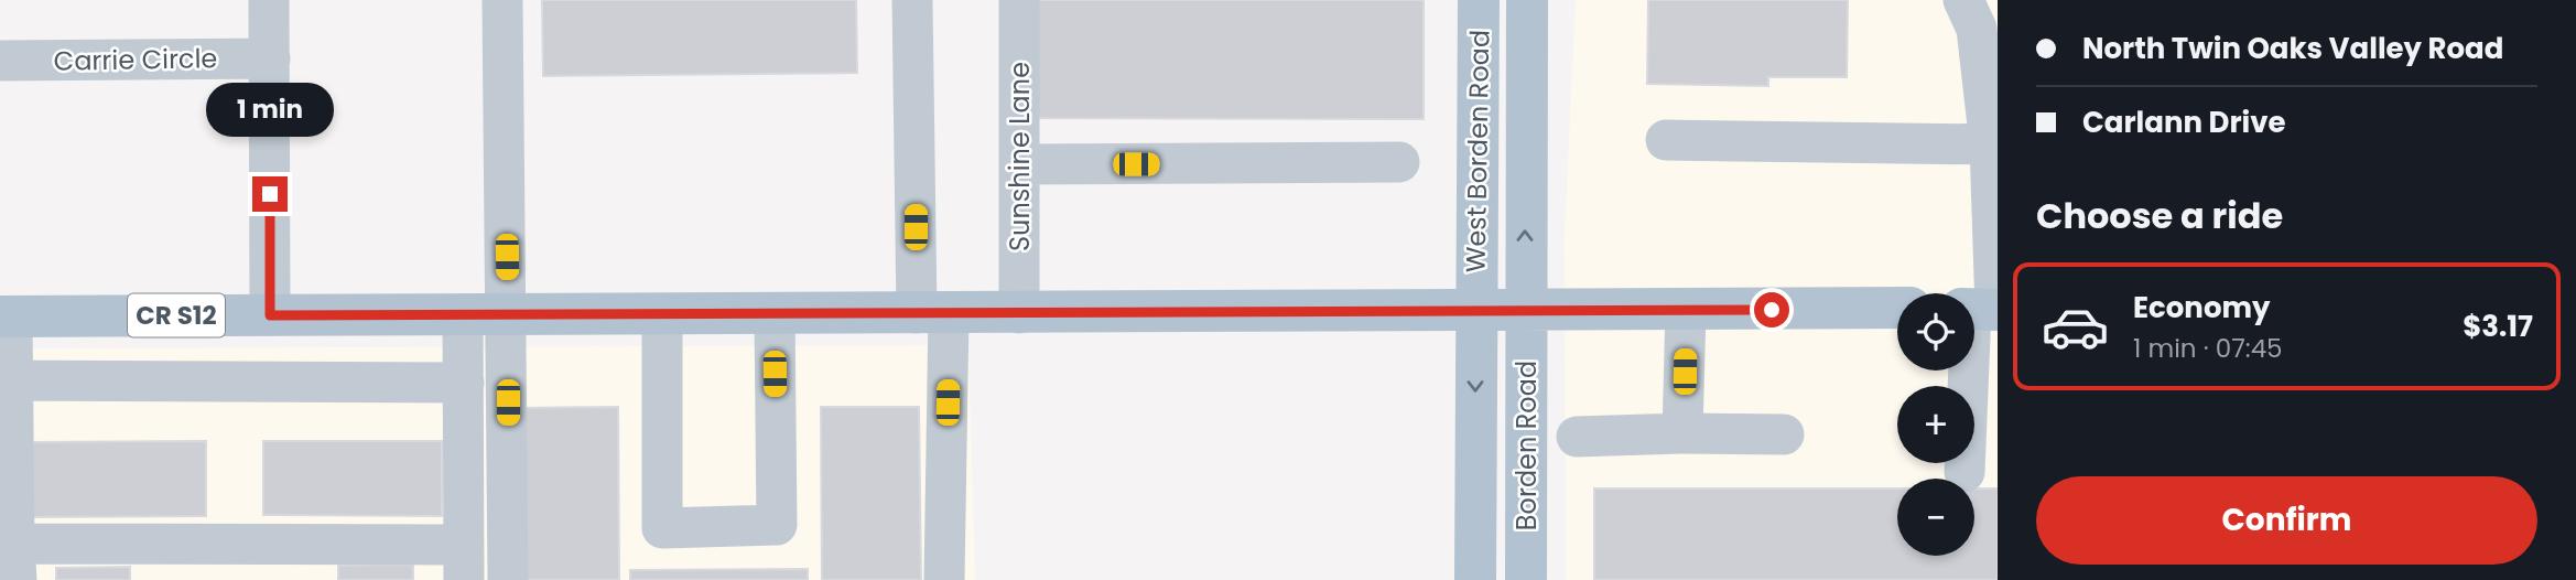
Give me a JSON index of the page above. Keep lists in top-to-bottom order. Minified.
{"streets":{"main road":["West Borden Road","CR S12","Borden Road"],"street":["Carrie Circle","Sunshine Lane"]},"crossings":[["West Borden Road","CR S12"],["West Borden Road","Borden Road"],["Sunshine Lane","CR S12"],["CR S12","Borden Road"]],"page":{"banner":["North Twin Oaks Valley Road","Carlann Drive"],"bubble":"1 min","heading":"Choose a ride","list":[{"name":"Economy","note":"1 min · 07:45","value":"$3.17"}],"map_buttons":["+","−"],"buttons":"Confirm"}}
